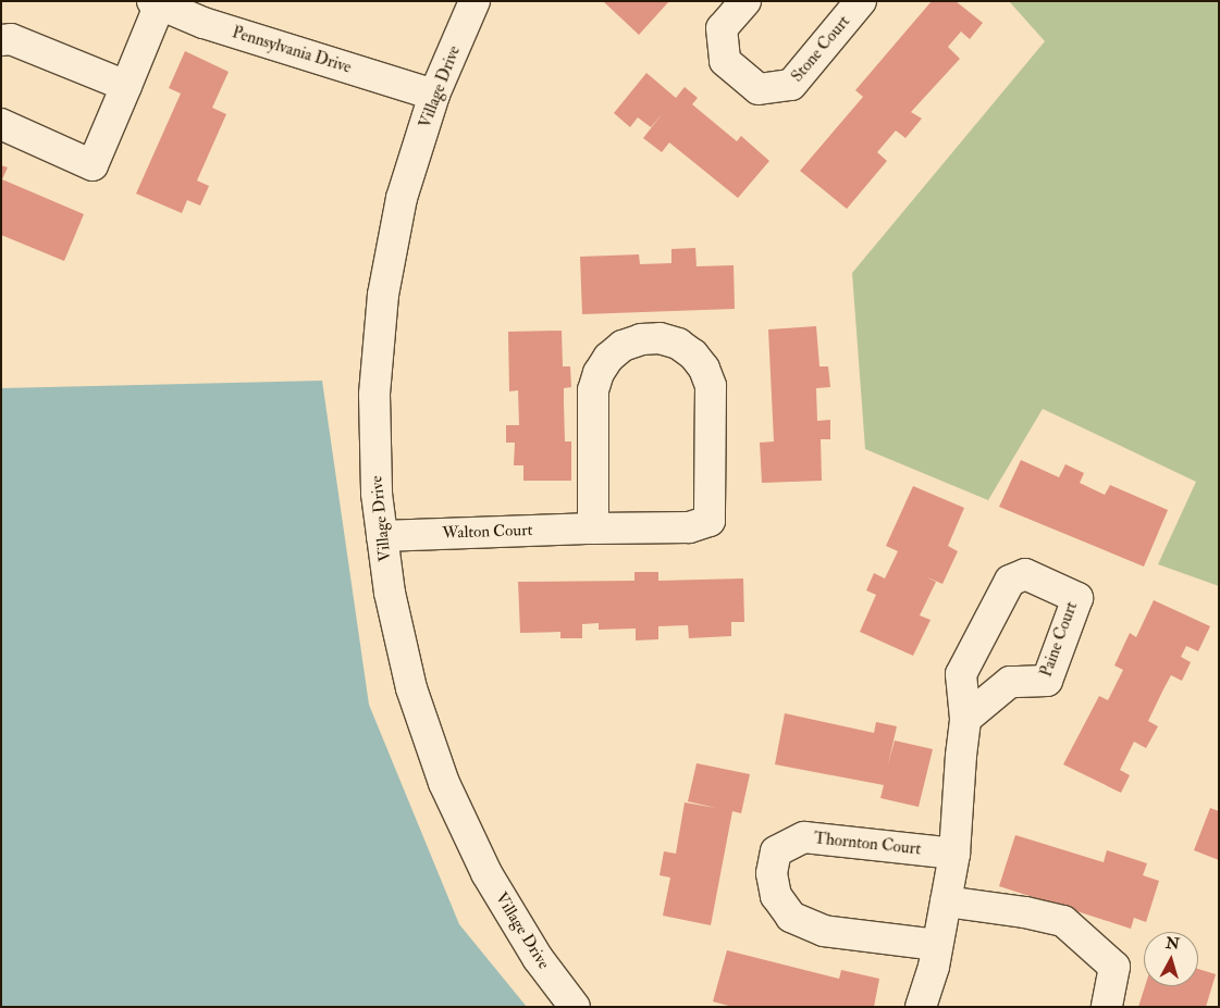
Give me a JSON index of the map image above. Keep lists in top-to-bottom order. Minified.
{"streets":{"street":["Stone Court","Pennsylvania Drive","Village Drive","Walton Court","Paine Court","Thornton Court"]},"crossings":[["Pennsylvania Drive","Village Drive"],["Village Drive","Walton Court"],["Paine Court","Thornton Court"]],"north":"top"}
